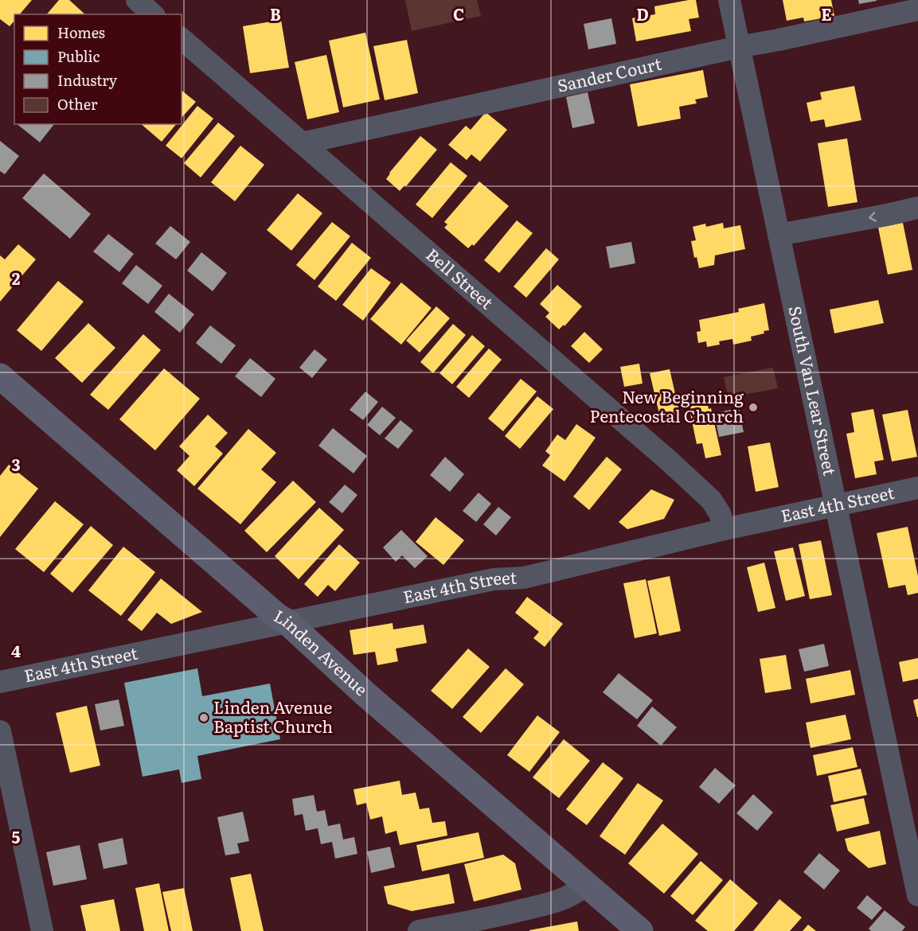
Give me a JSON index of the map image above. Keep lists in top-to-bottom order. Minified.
{"streets":{"main road":["Linden Avenue"],"street":["Sander Court","Bell Street","South Van Lear Street","East 4th Street"]},"crossings":[["Sander Court","Bell Street"],["Sander Court","South Van Lear Street"],["Bell Street","East 4th Street"],["South Van Lear Street","East 4th Street"],["East 4th Street","Linden Avenue"]],"places":["New Beginning Pentecostal Church","Linden Avenue Baptist Church"],"legend":["Homes","Public","Industry","Other"],"grid":{"columns":["B","C","D","E"],"rows":["2","3","4","5"]}}
